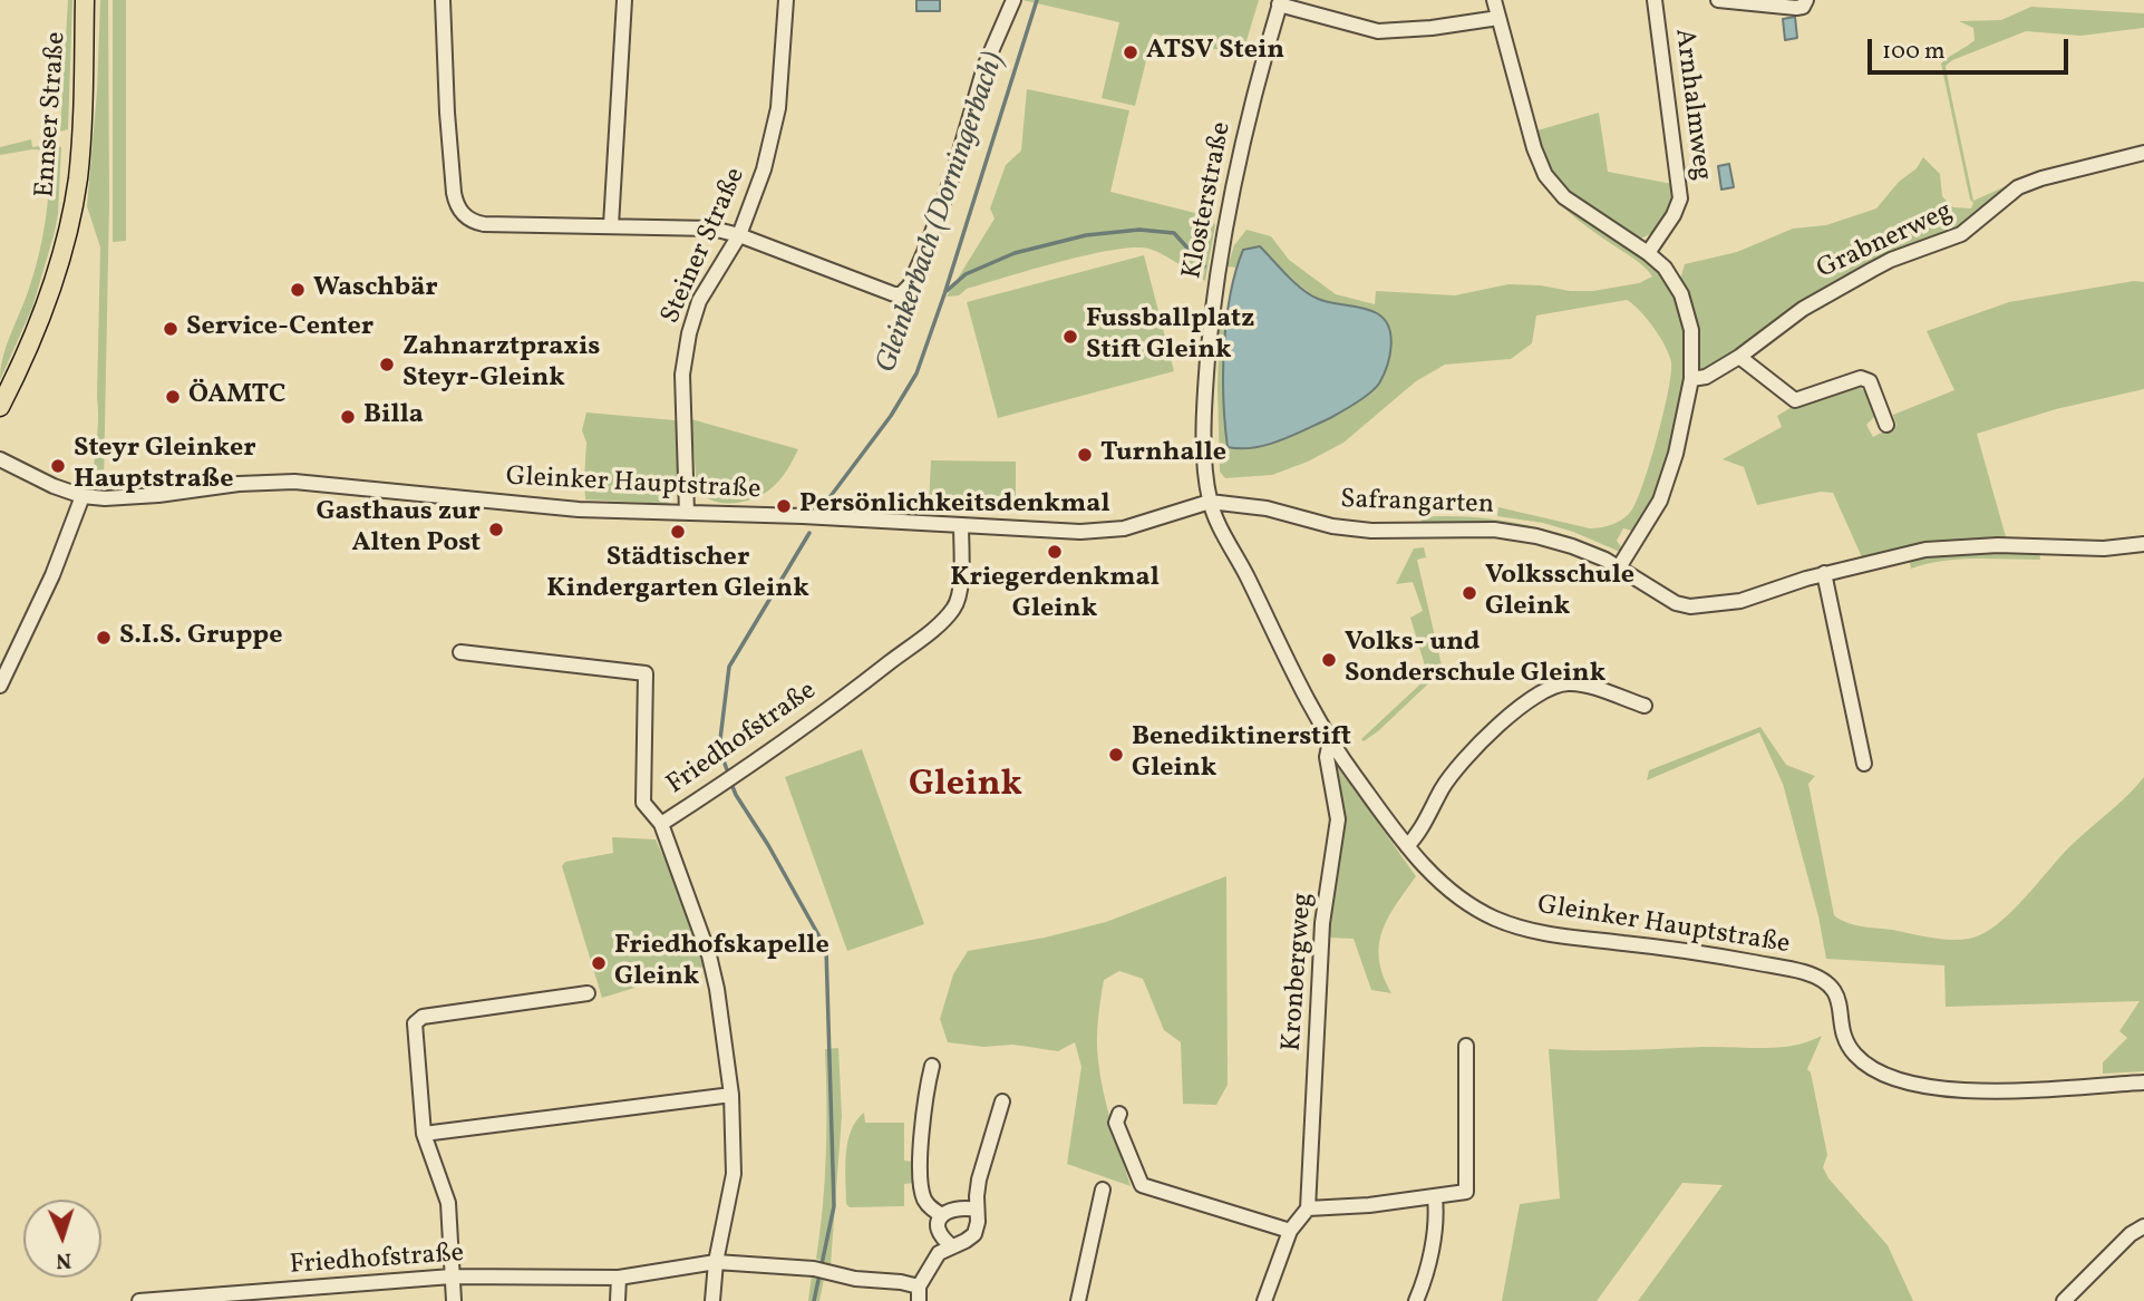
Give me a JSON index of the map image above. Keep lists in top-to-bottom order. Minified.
{"streets":{"main road":["Ennser Straße"],"street":["Arnhalmweg","Klosterstraße","Grabnerweg","Steiner Straße","Gleinker Hauptstraße","Safrangarten","Friedhofstraße","Kronbergweg"]},"crossings":[["Klosterstraße","Gleinker Hauptstraße"],["Klosterstraße","Safrangarten"],["Steiner Straße","Gleinker Hauptstraße"],["Gleinker Hauptstraße","Safrangarten"],["Gleinker Hauptstraße","Friedhofstraße"],["Gleinker Hauptstraße","Kronbergweg"]],"districts":["Gleink"],"water":["Gleinkerbach (Dorningerbach)"],"places":["ATSV Stein","Waschbär","Service-Center","Fussballplatz Stift Gleink","Zahnarztpraxis Steyr-Gleink","ÖAMTC","Billa","Turnhalle","Steyr Gleinker Hauptstraße","Persönlichkeitsdenkmal","Gasthaus zur Alten Post","Städtischer Kindergarten Gleink","Kriegerdenkmal Gleink","Volksschule Gleink","S.I.S. Gruppe","Volks- und Sonderschule Gleink","Benediktinerstift Gleink","Friedhofskapelle Gleink"],"scale_bar":"100 m","north":"bottom"}
